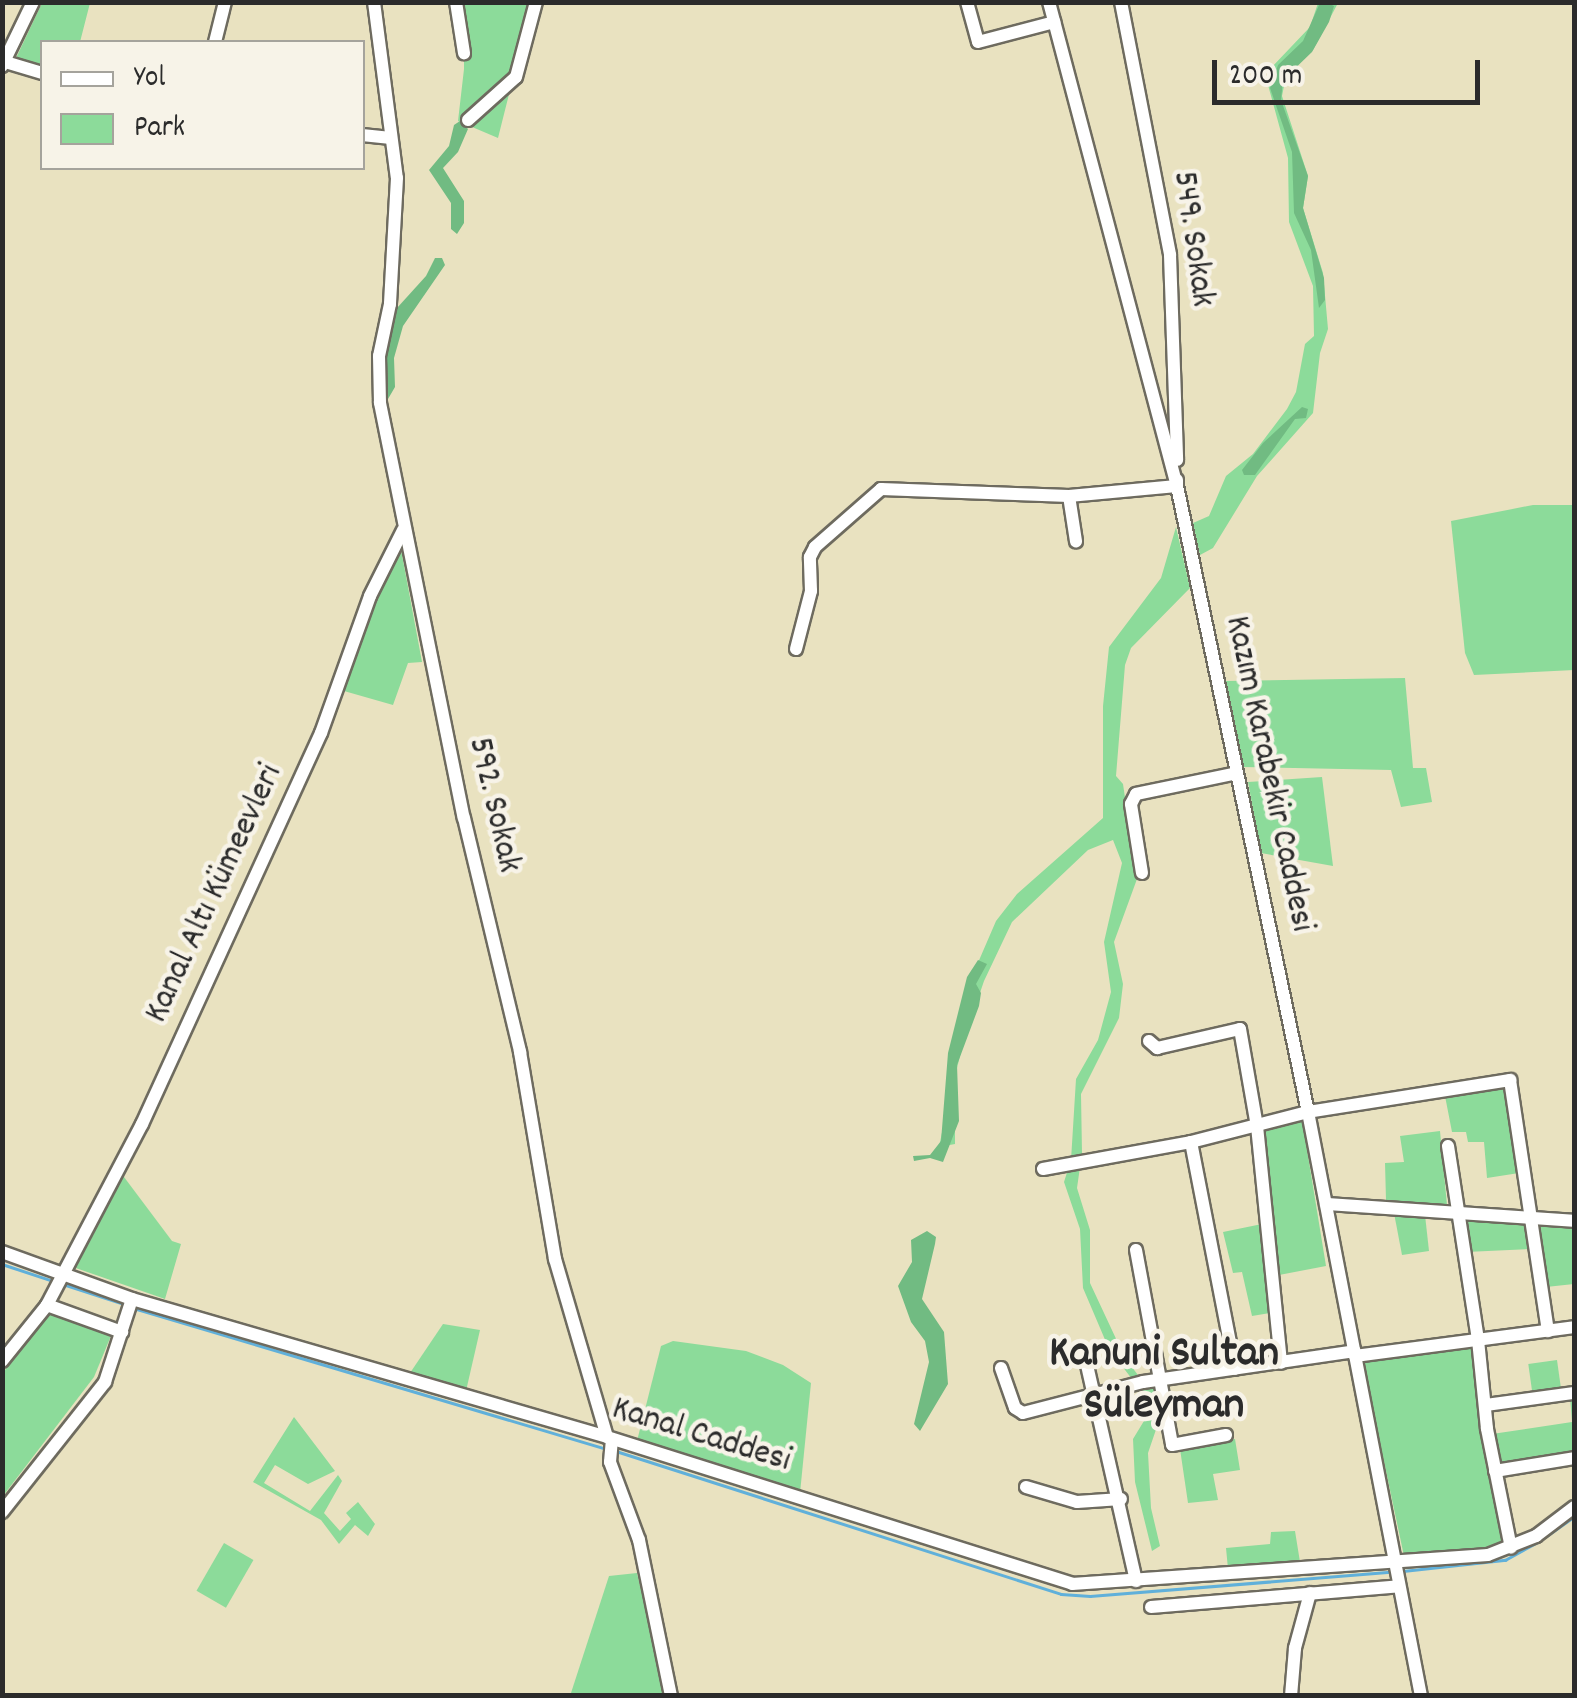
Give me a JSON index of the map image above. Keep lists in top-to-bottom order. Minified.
{"streets":{"street":["549. Sokak","Kazım Karabekir Caddesi","592. Sokak","Kanal Altı Kümeevleri","Kanal Caddesi"]},"crossings":[["549. Sokak","Kazım Karabekir Caddesi"],["Kazım Karabekir Caddesi","Kanal Caddesi"],["592. Sokak","Kanal Altı Kümeevleri"],["592. Sokak","Kanal Caddesi"],["Kanal Altı Kümeevleri","Kanal Caddesi"]],"districts":["Kanuni Sultan Süleyman"],"legend":["Yol","Park"],"scale_bar":"200 m"}
